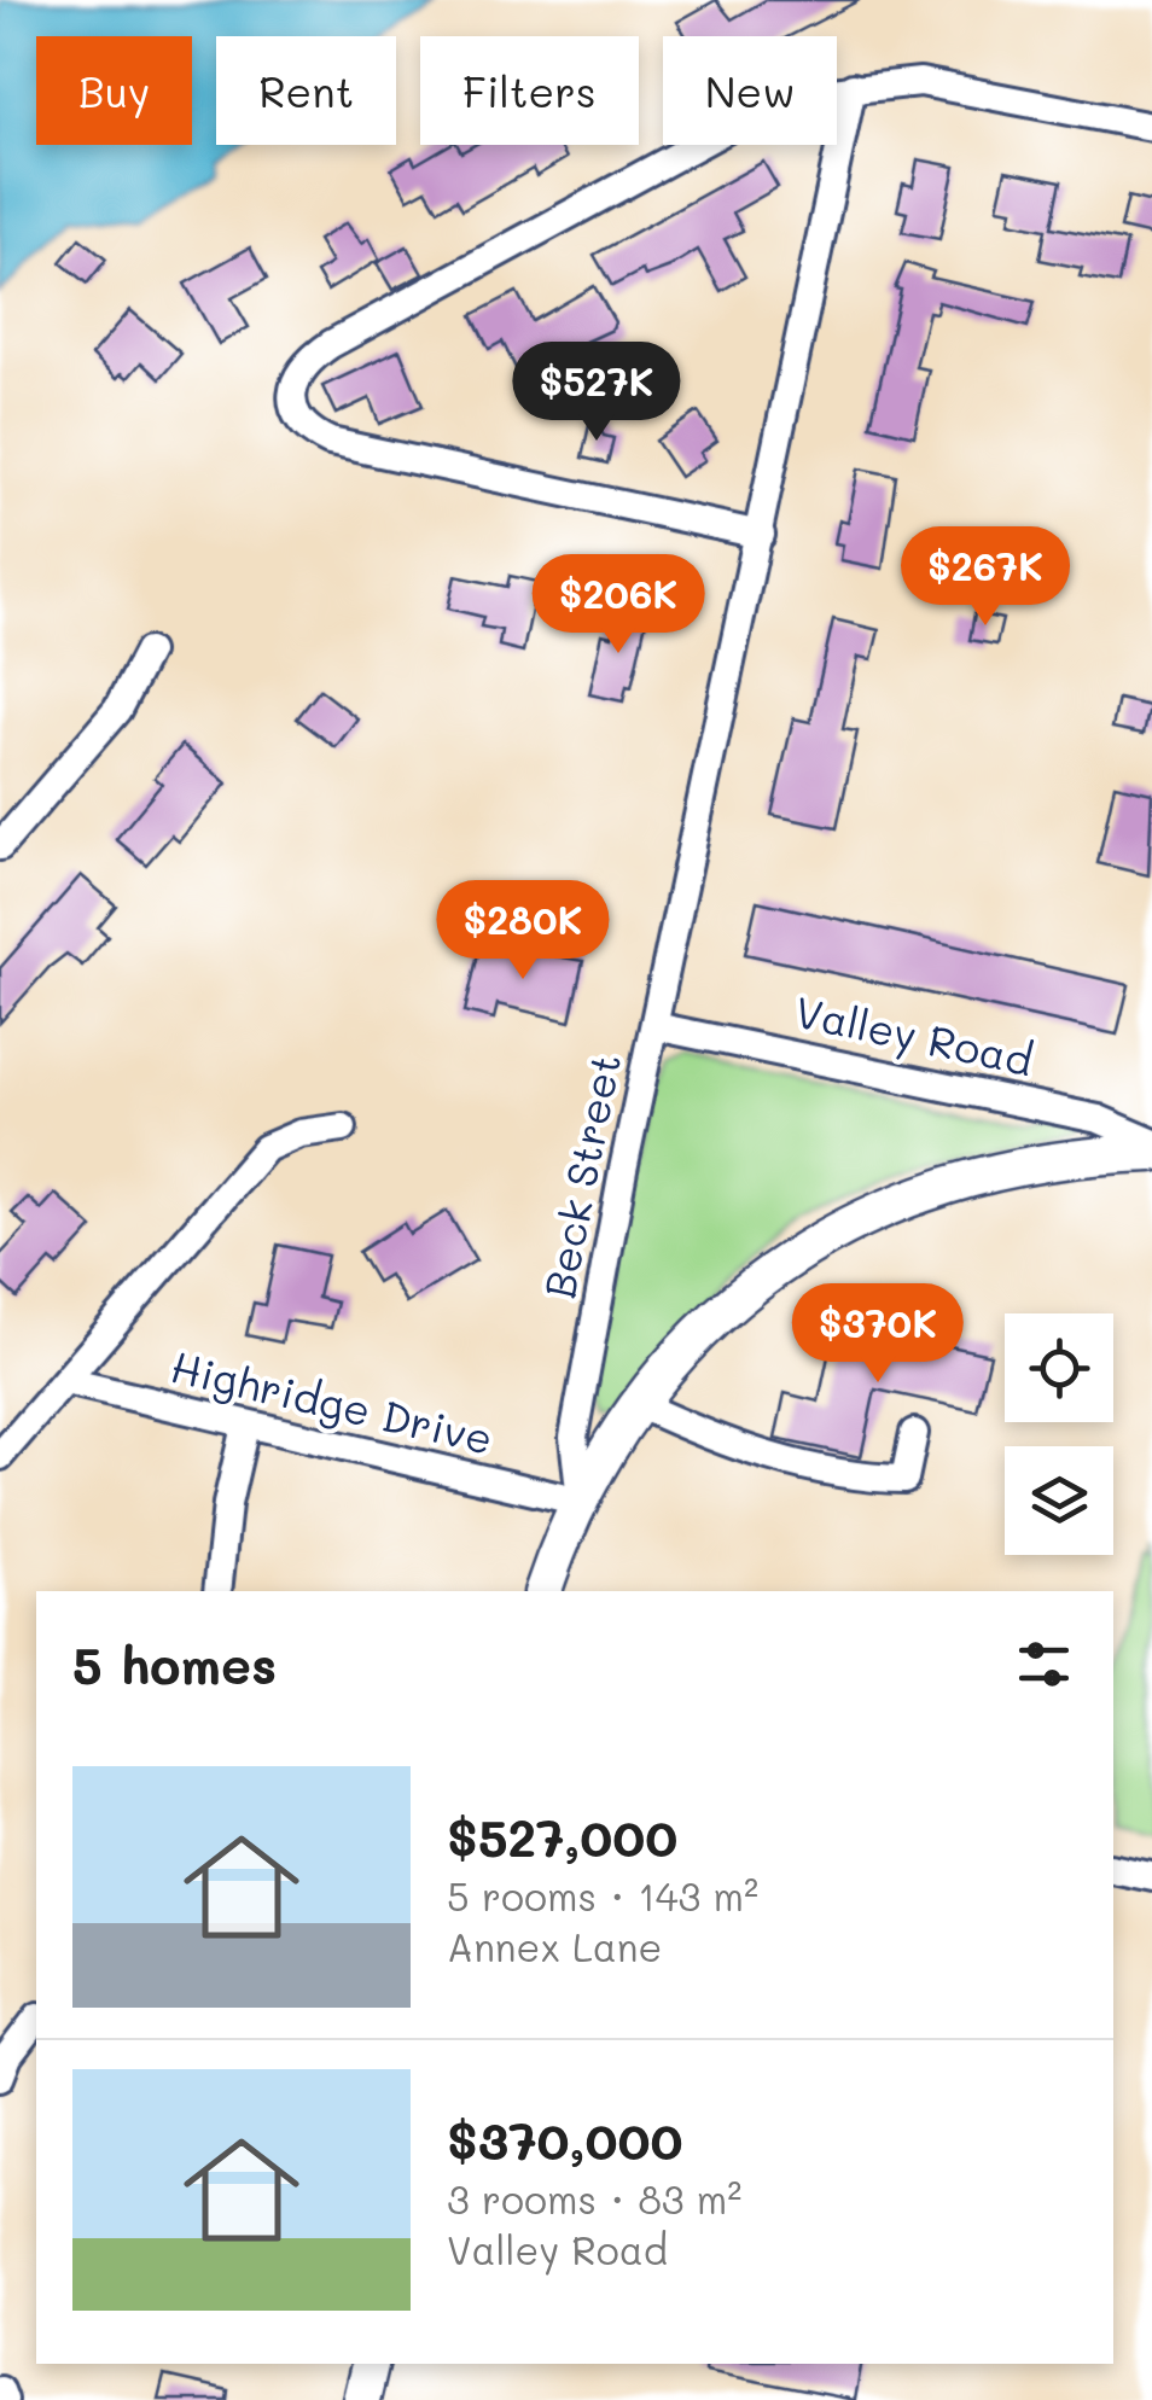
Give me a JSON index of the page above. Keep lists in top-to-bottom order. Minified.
{"streets":{"street":["Valley Road","Beck Street","Highridge Drive"]},"crossings":[["Valley Road","Beck Street"],["Beck Street","Highridge Drive"]],"page":{"chip":["Buy","Rent","Filters","New"],"price":["$527K","$267K","$206K","$280K","$370K"],"heading":"5 homes","list":[{"name":"$527,000","note":"5 rooms · 143 m² · Annex Lane"},{"name":"$370,000","note":"3 rooms · 83 m² · Valley Road"}]}}
